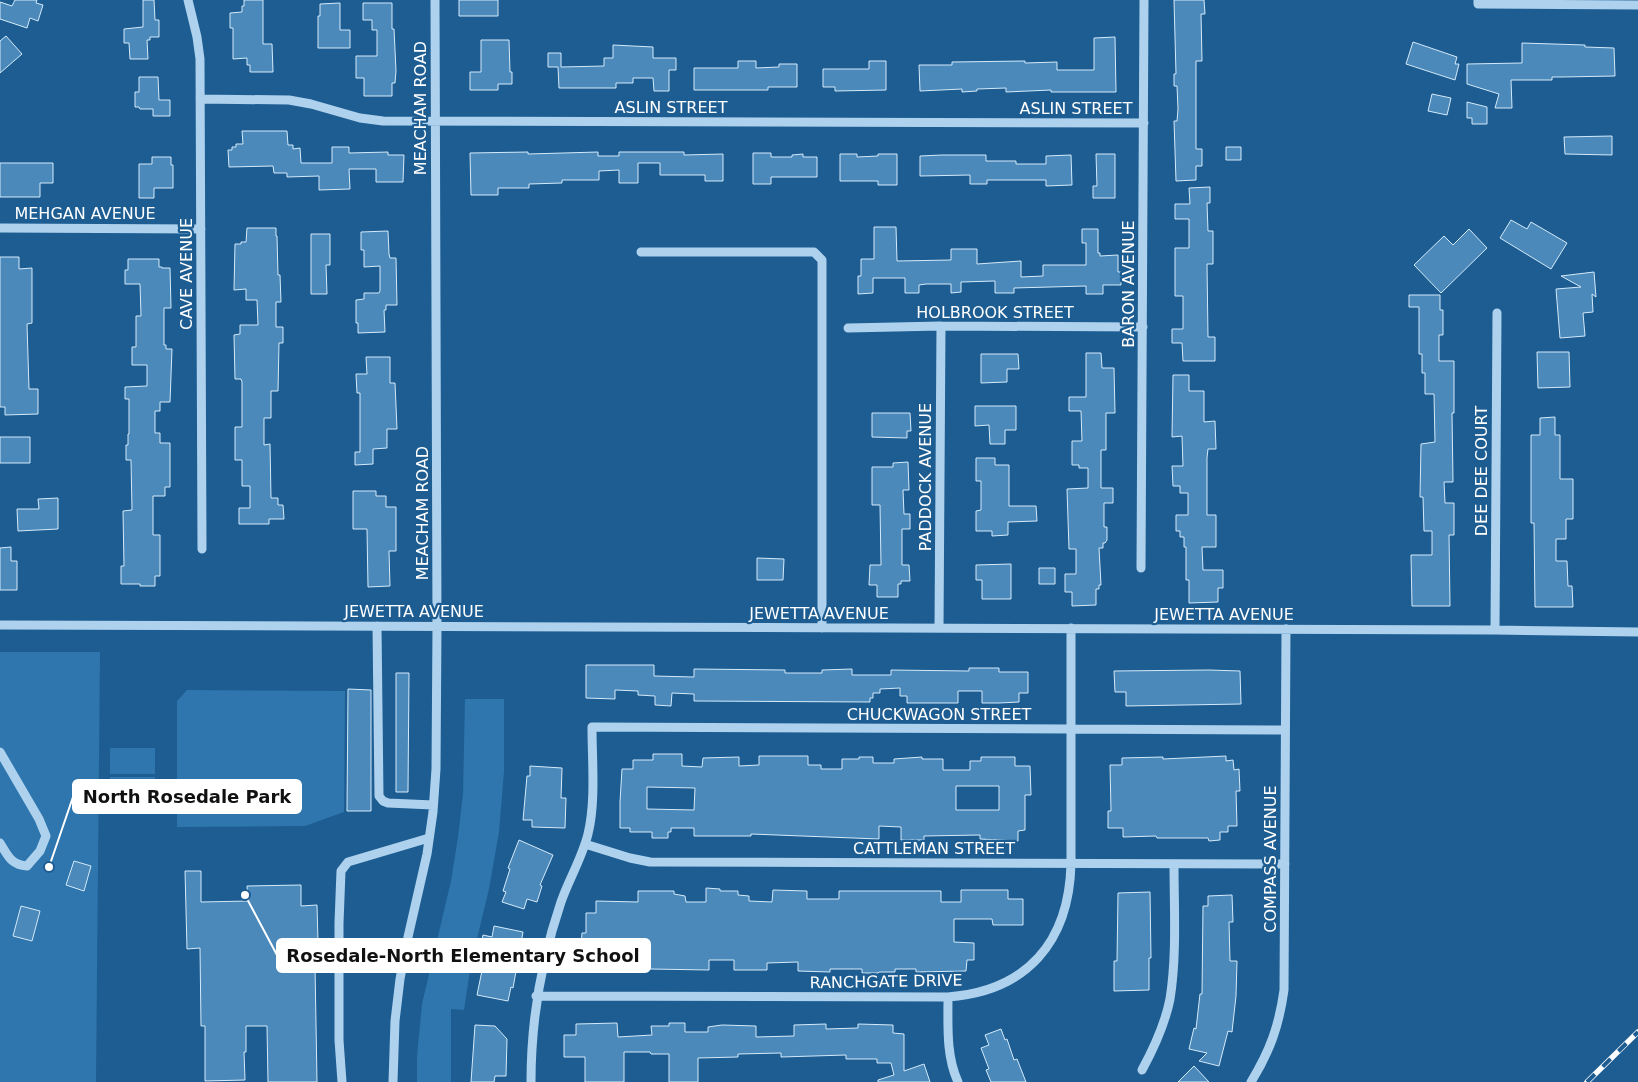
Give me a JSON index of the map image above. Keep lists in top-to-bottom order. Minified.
{"streets":{"street":["ASLIN STREET","MEACHAM ROAD","MEHGAN AVENUE","CAVE AVENUE","BARON AVENUE","HOLBROOK STREET","DEE DEE COURT","PADDOCK AVENUE","JEWETTA AVENUE","CHUCKWAGON STREET","CATTLEMAN STREET","COMPASS AVENUE","RANCHGATE DRIVE"]},"crossings":[["ASLIN STREET","MEACHAM ROAD"],["ASLIN STREET","CAVE AVENUE"],["ASLIN STREET","BARON AVENUE"],["MEACHAM ROAD","JEWETTA AVENUE"],["MEHGAN AVENUE","CAVE AVENUE"],["BARON AVENUE","HOLBROOK STREET"],["HOLBROOK STREET","PADDOCK AVENUE"],["DEE DEE COURT","JEWETTA AVENUE"],["PADDOCK AVENUE","JEWETTA AVENUE"],["JEWETTA AVENUE","COMPASS AVENUE"],["JEWETTA AVENUE","RANCHGATE DRIVE"],["CHUCKWAGON STREET","CATTLEMAN STREET"],["CHUCKWAGON STREET","COMPASS AVENUE"],["CHUCKWAGON STREET","RANCHGATE DRIVE"],["CATTLEMAN STREET","COMPASS AVENUE"],["CATTLEMAN STREET","RANCHGATE DRIVE"]],"places":["North Rosedale Park","Rosedale-North Elementary School"]}
